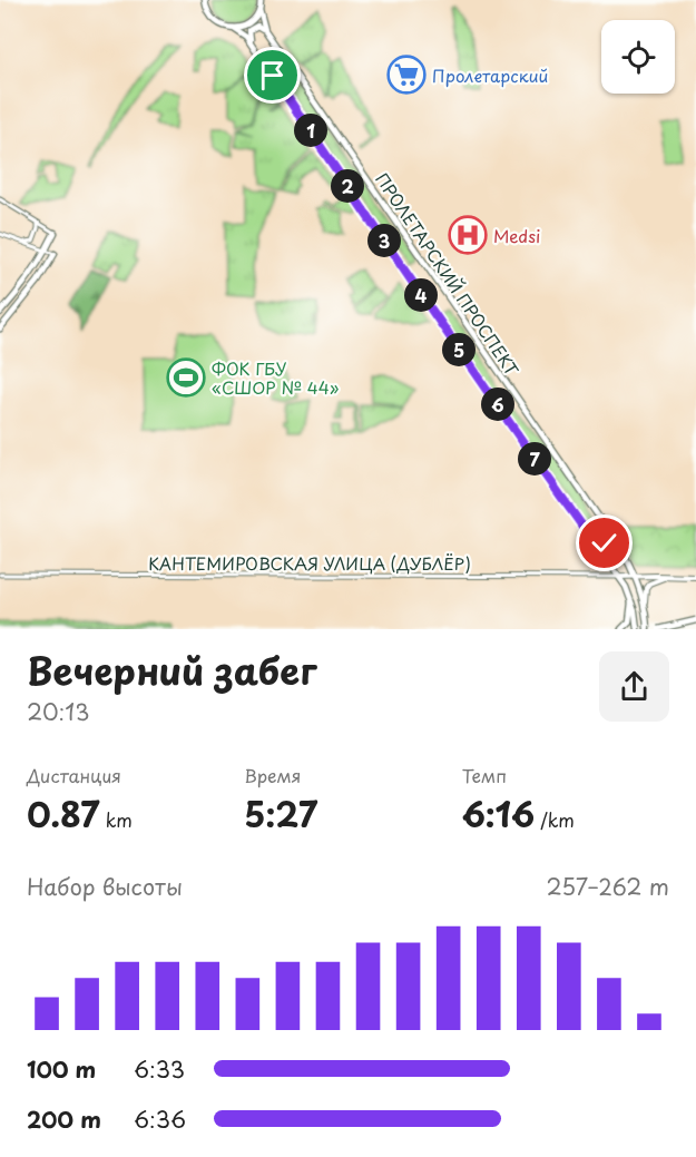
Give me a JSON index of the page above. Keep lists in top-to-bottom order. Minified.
{"streets":{"main road":["ПРОЛЕТАРСКИЙ ПРОСПЕКТ"],"street":["КАНТЕМИРОВСКАЯ УЛИЦА (ДУБЛЁР)"]},"crossings":[["ПРОЛЕТАРСКИЙ ПРОСПЕКТ","КАНТЕМИРОВСКАЯ УЛИЦА (ДУБЛЁР)"]],"places":{"supermarket":["Пролетарский"],"hospital":["Medsi"],"sports":["ФОК ГБУ «СШОР № 44»"]},"page":{"pins":["1","2","3","4","5","6","7"],"heading":["Вечерний забег","20:13"],"stats":[["Дистанция","0.87 km"],["Время","5:27"],["Темп","6:16 /km"]],"chart":["Набор высоты","257–262 m"],"list":[{"name":"100 m","note":"6:33"},{"name":"200 m","note":"6:36"}]}}
